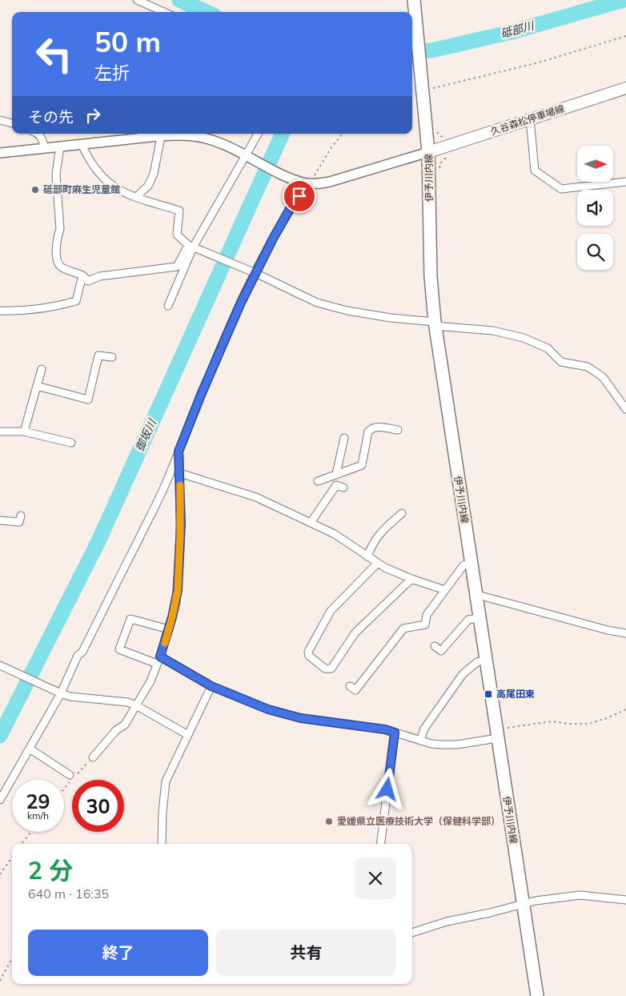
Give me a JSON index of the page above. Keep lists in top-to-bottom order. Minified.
{"streets":{"main road":["久谷森松停車場線","伊予川内線"]},"crossings":[["久谷森松停車場線","伊予川内線"]],"water":["砥部川","御坂川"],"places":{"other":["砥部町麻生児童館","愛媛県立医療技術大学（保健科学部）"],"transit":["高尾田東"]},"north":"right","page":{"turn":["50 m","左折"],"then":"その先","speed":"29 km/h","limit":"30","heading":["2 分","640 m · 16:35"],"buttons":["終了","共有"]}}
